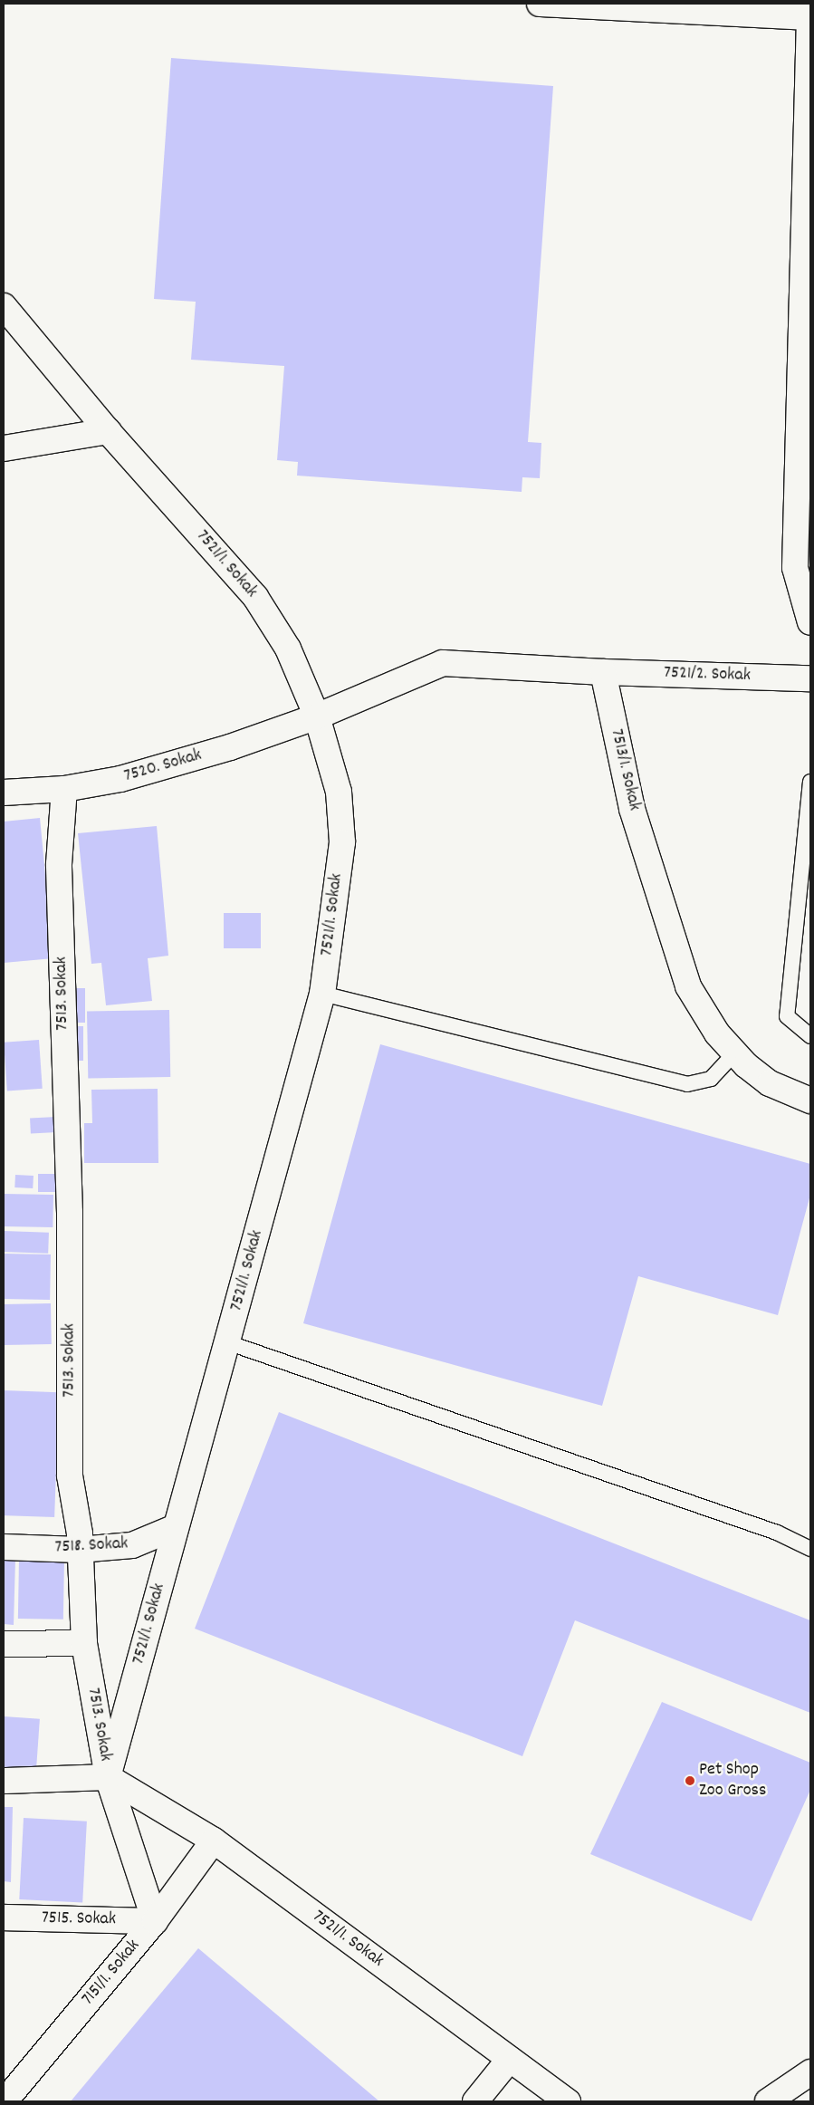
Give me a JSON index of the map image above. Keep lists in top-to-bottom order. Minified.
{"streets":{"street":["7521/1. Sokak","7521/2. Sokak","7520. Sokak","7513/1. Sokak","7513. Sokak","7518. Sokak","7515. Sokak","7151/1. Sokak"]},"crossings":[["7521/1. Sokak","7520. Sokak"],["7521/1. Sokak","7513. Sokak"],["7521/1. Sokak","7518. Sokak"],["7521/1. Sokak","7151/1. Sokak"],["7521/2. Sokak","7513/1. Sokak"],["7520. Sokak","7513. Sokak"],["7513. Sokak","7518. Sokak"],["7513. Sokak","7515. Sokak"],["7513. Sokak","7151/1. Sokak"],["7515. Sokak","7151/1. Sokak"]],"places":["Pet Shop Zoo Gross"]}
